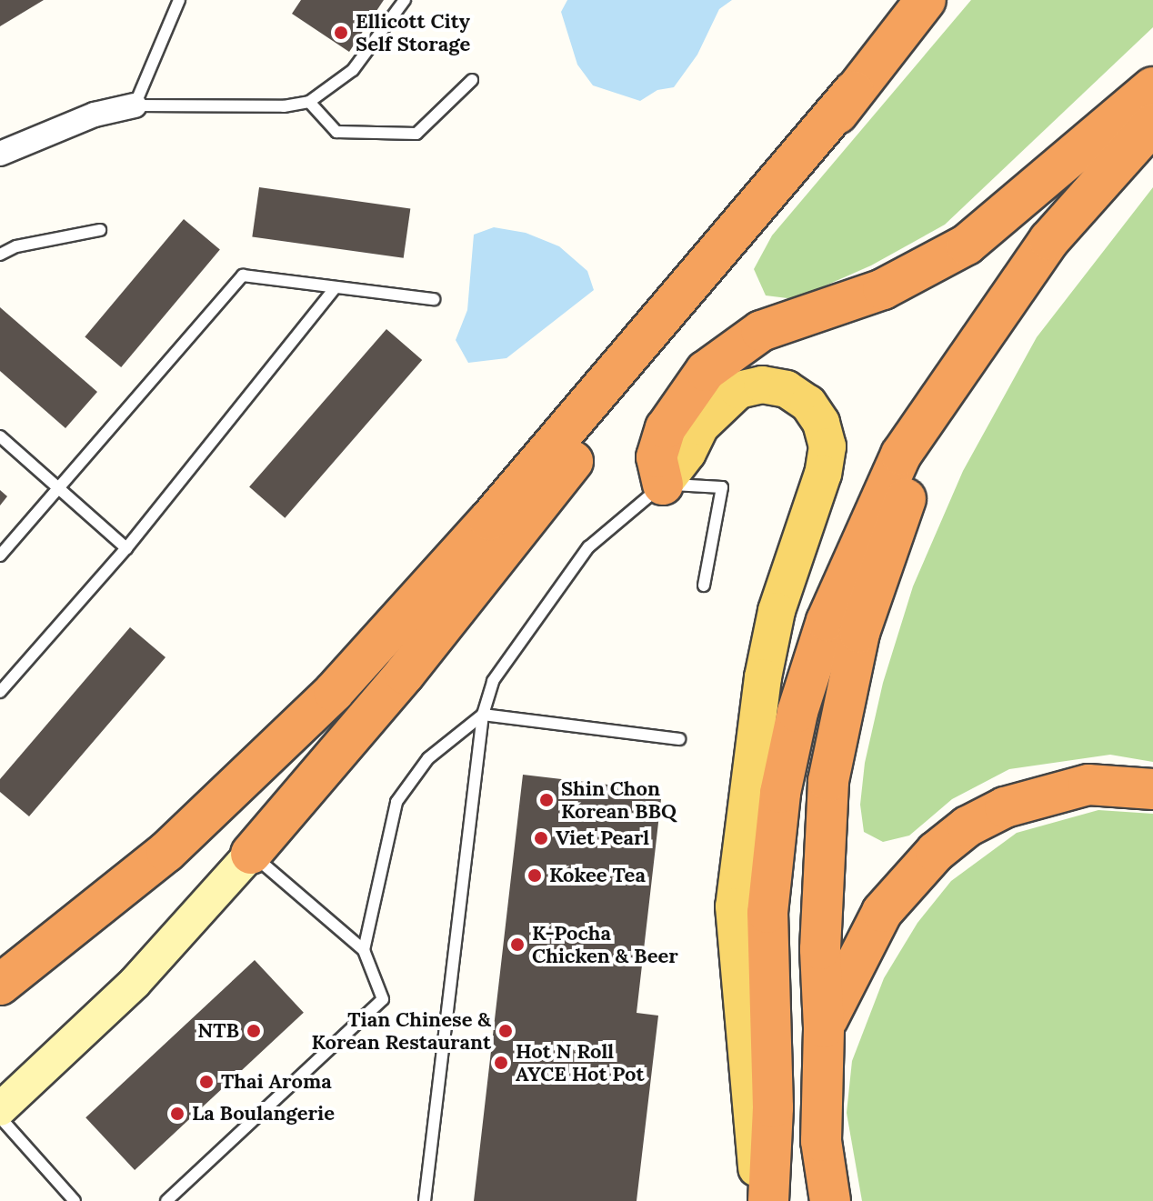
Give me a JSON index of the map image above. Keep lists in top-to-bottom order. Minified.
{"places":["Ellicott City Self Storage","Shin Chon Korean BBQ","Viet Pearl","Kokee Tea","K-Pocha Chicken & Beer","NTB","Tian Chinese & Korean Restaurant","Hot N Roll AYCE Hot Pot","Thai Aroma","La Boulangerie"]}
